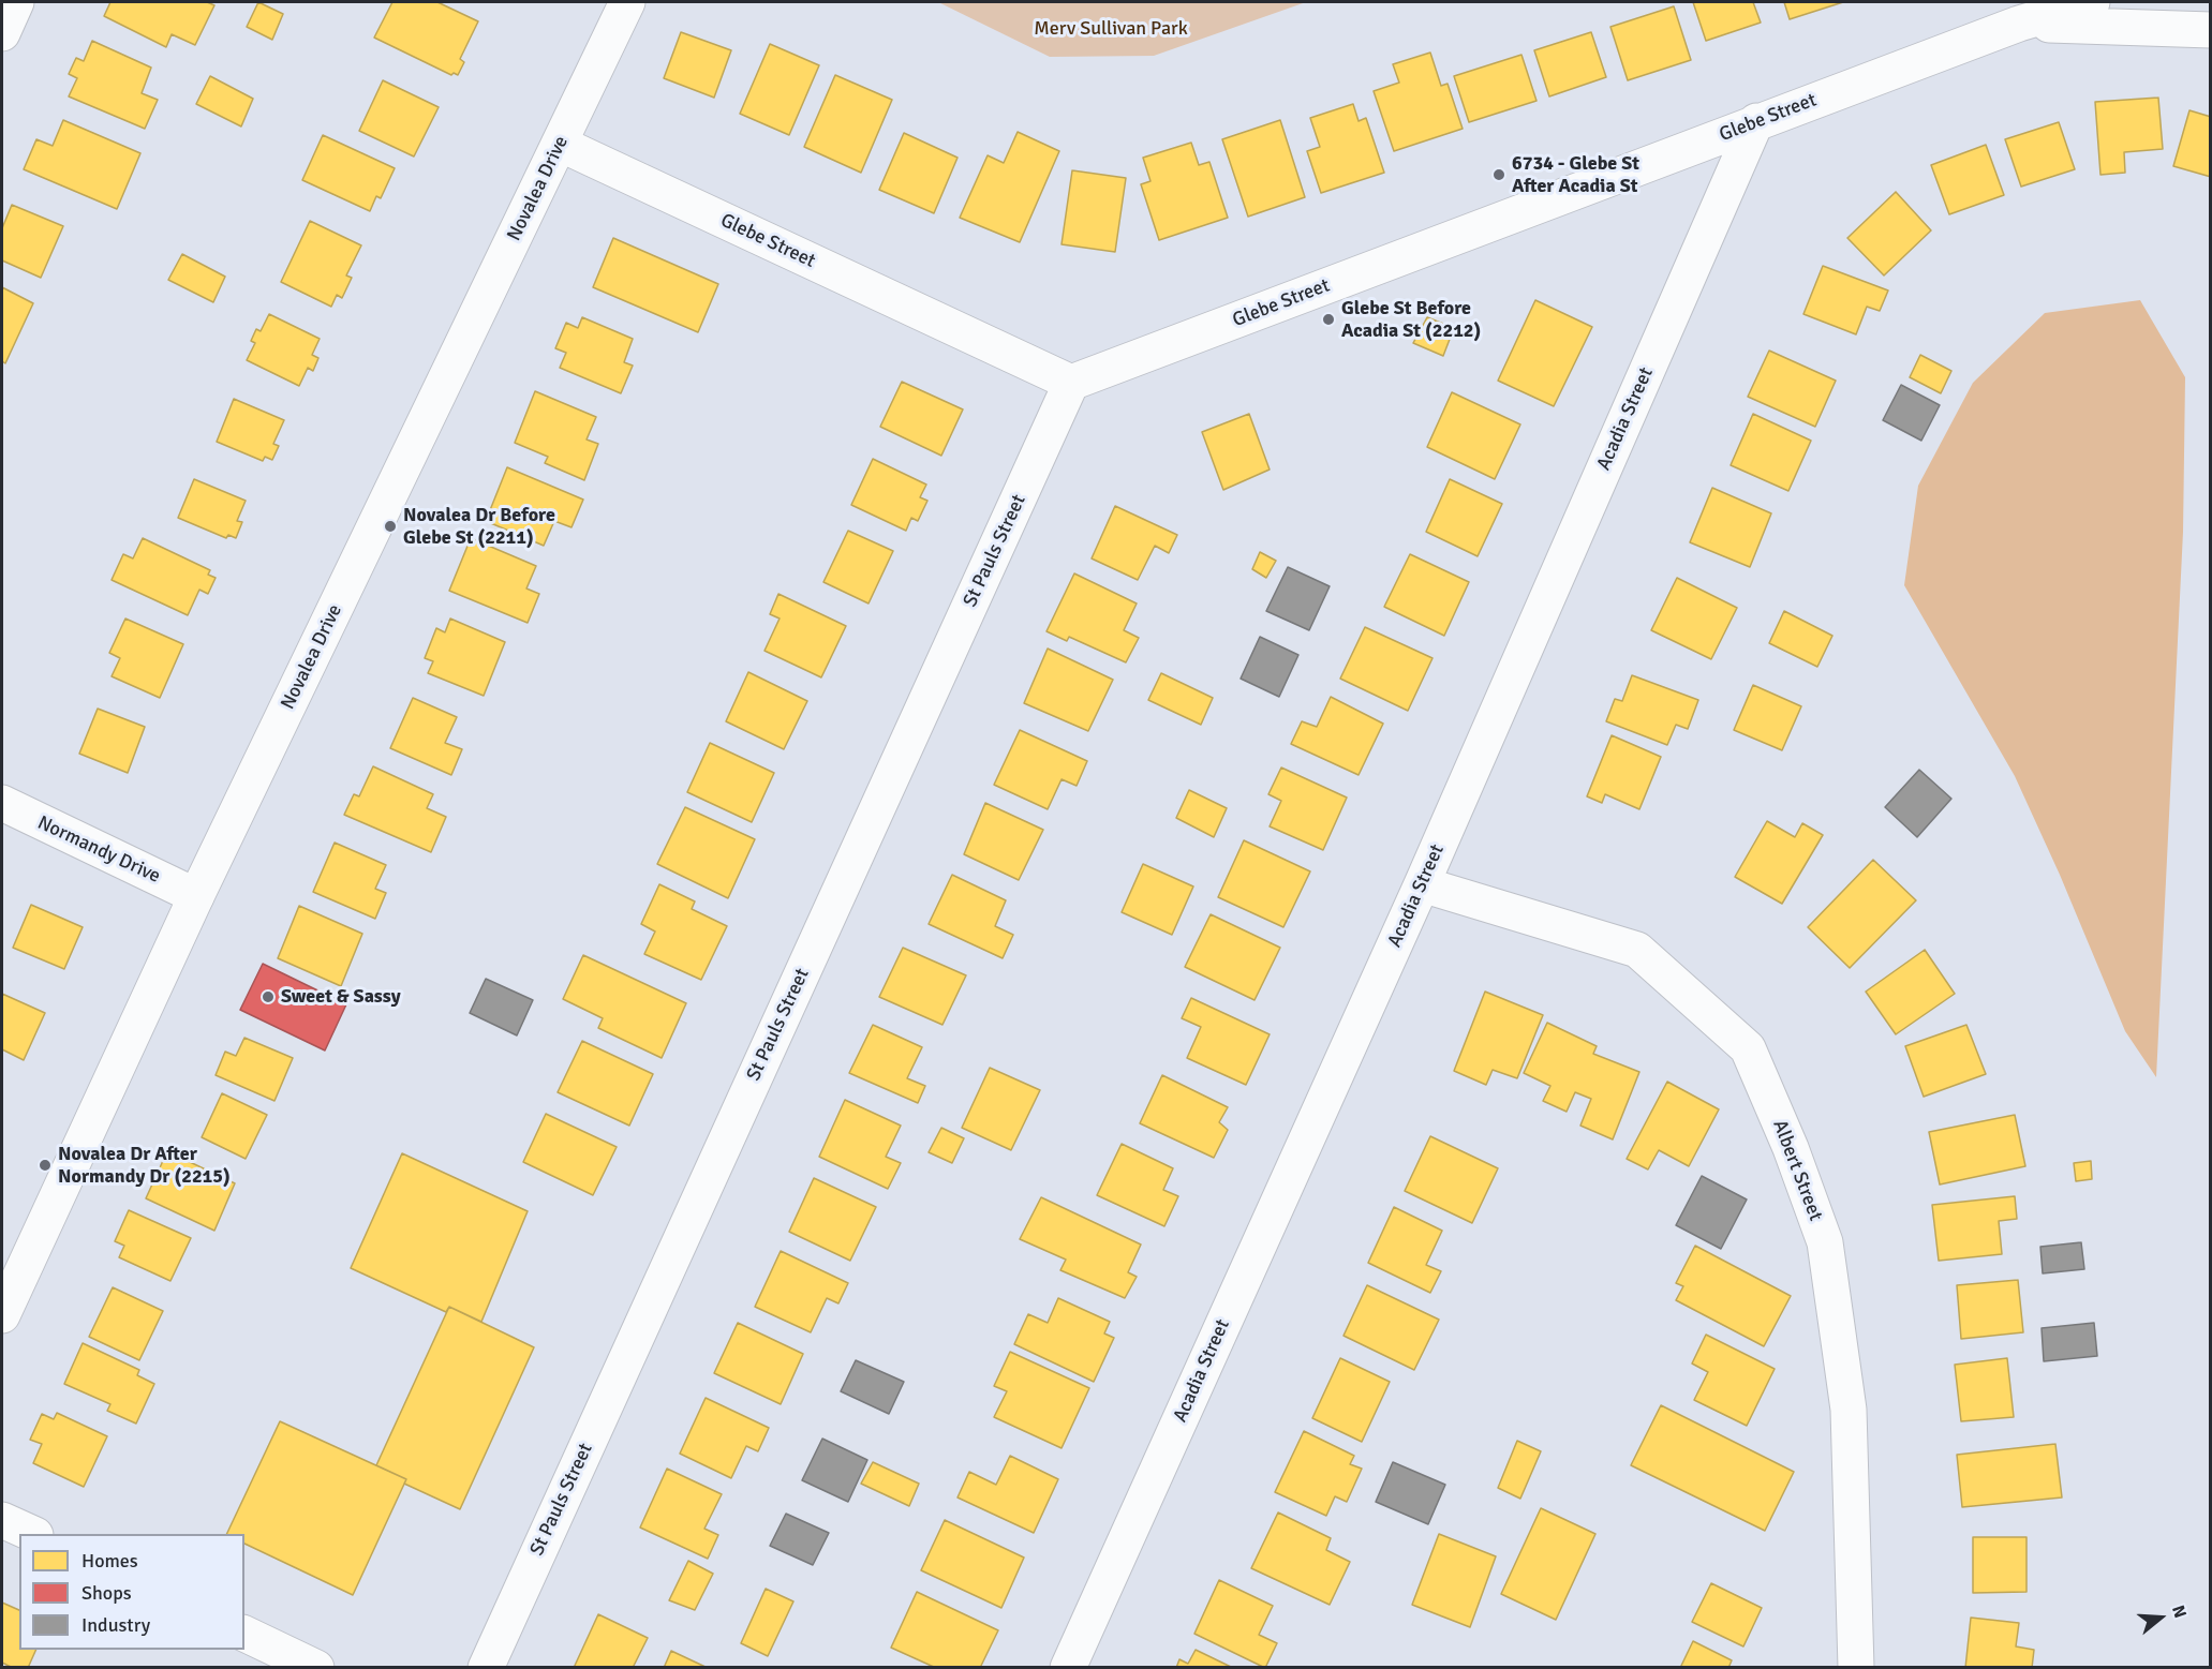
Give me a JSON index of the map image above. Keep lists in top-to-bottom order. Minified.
{"streets":{"street":["Glebe Street","Novalea Drive","Acadia Street","St Pauls Street","Normandy Drive","Albert Street"]},"crossings":[["Glebe Street","Novalea Drive"],["Glebe Street","Acadia Street"],["Glebe Street","St Pauls Street"],["Novalea Drive","Normandy Drive"],["Acadia Street","Albert Street"]],"parks":["Merv Sullivan Park"],"places":["6734 - Glebe St After Acadia St","Glebe St Before Acadia St (2212)","Novalea Dr Before Glebe St (2211)","Sweet & Sassy","Novalea Dr After Normandy Dr (2215)"],"legend":["Homes","Shops","Industry"],"north":"right"}
